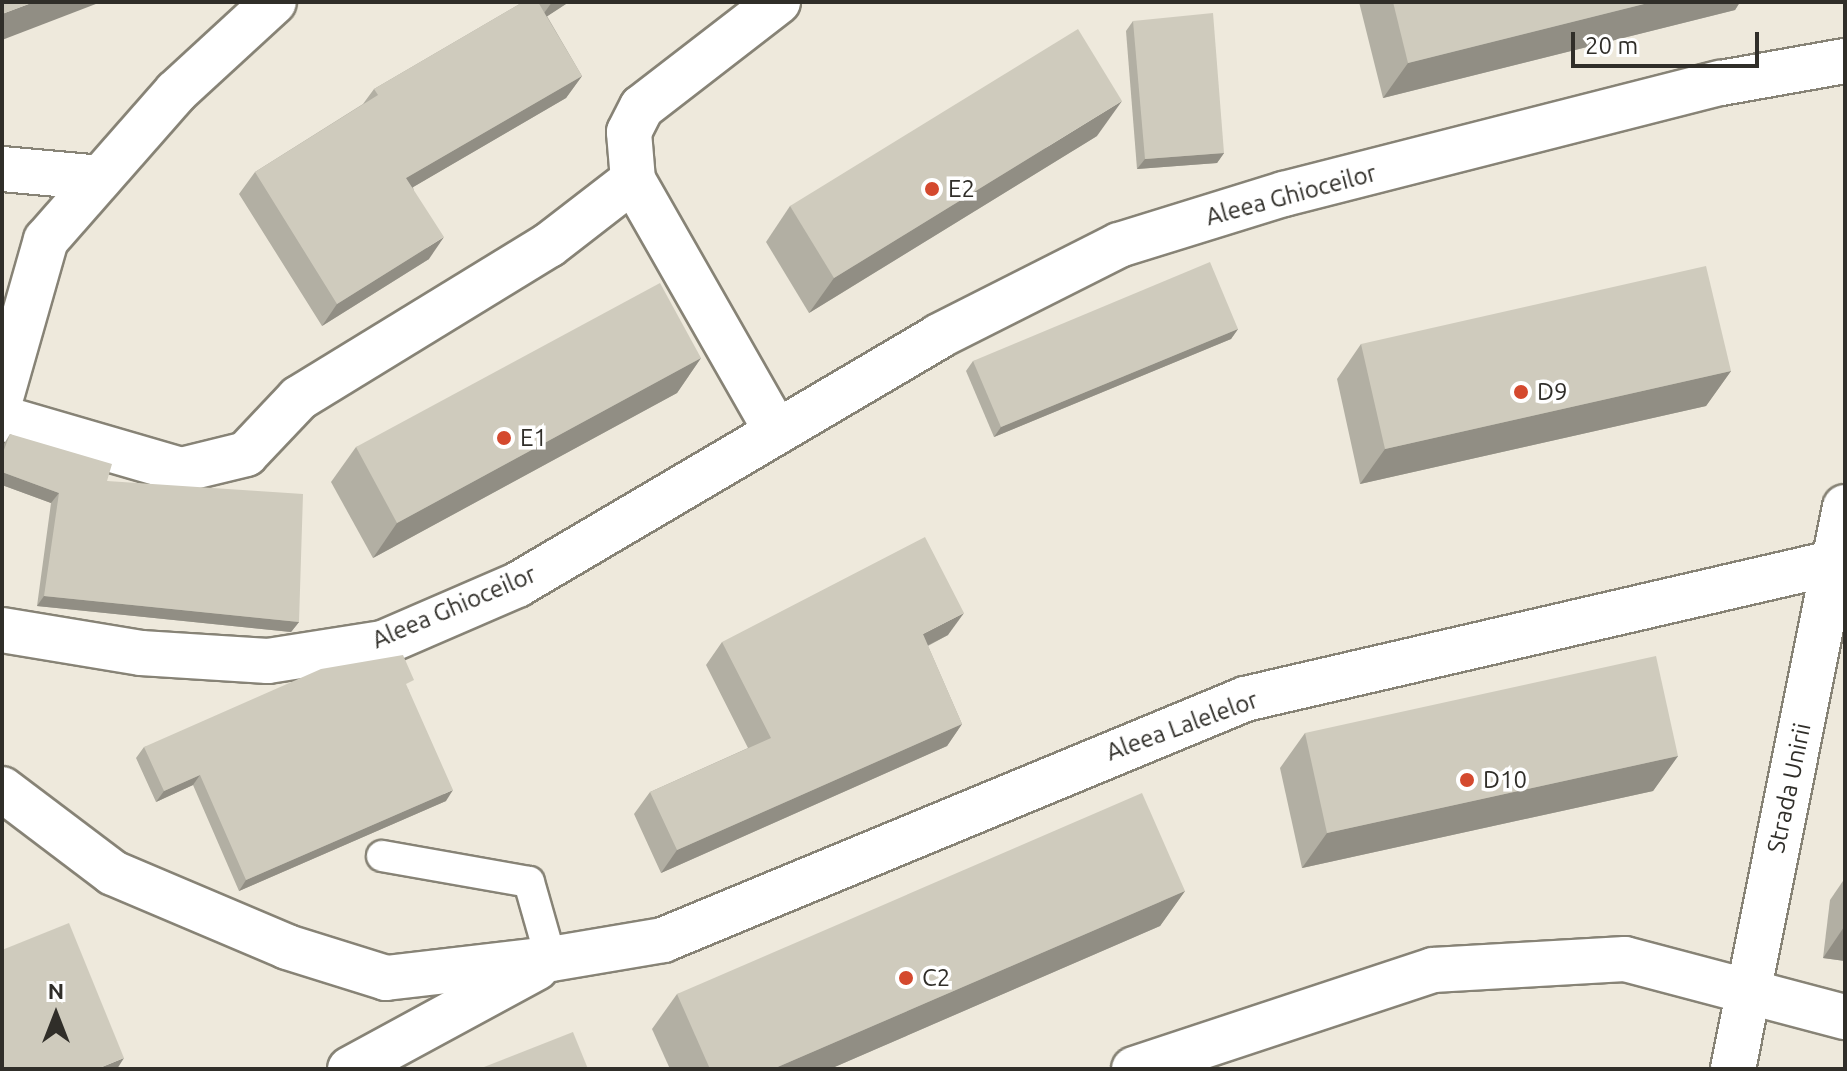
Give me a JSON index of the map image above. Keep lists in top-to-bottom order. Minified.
{"streets":{"street":["Aleea Ghioceilor","Aleea Lalelelor","Strada Unirii"]},"crossings":[["Aleea Lalelelor","Strada Unirii"]],"places":["E2","D9","E1","D10","C2"],"scale_bar":"20 m","north":"top"}
